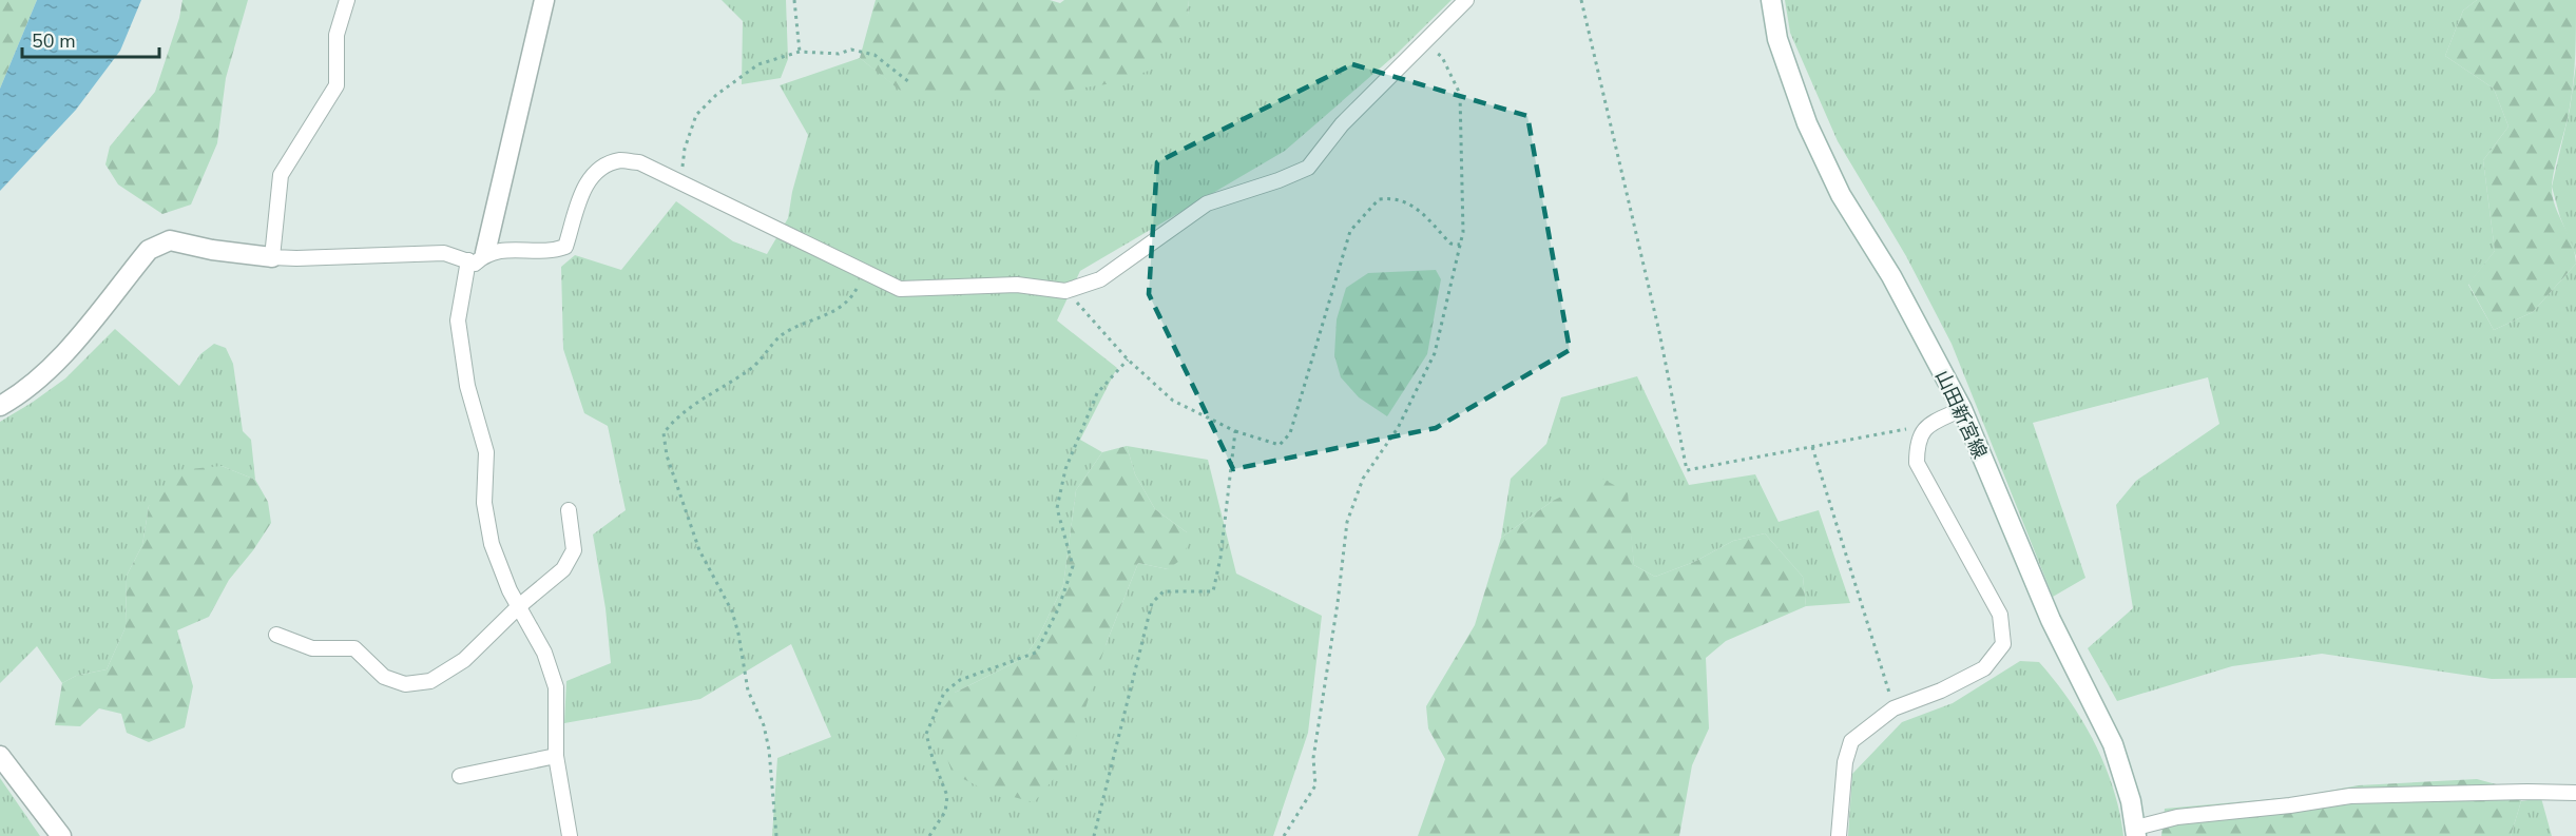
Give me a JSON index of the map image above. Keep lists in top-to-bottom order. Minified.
{"streets":{"main road":["山田新宮線"]},"scale_bar":"50 m"}
